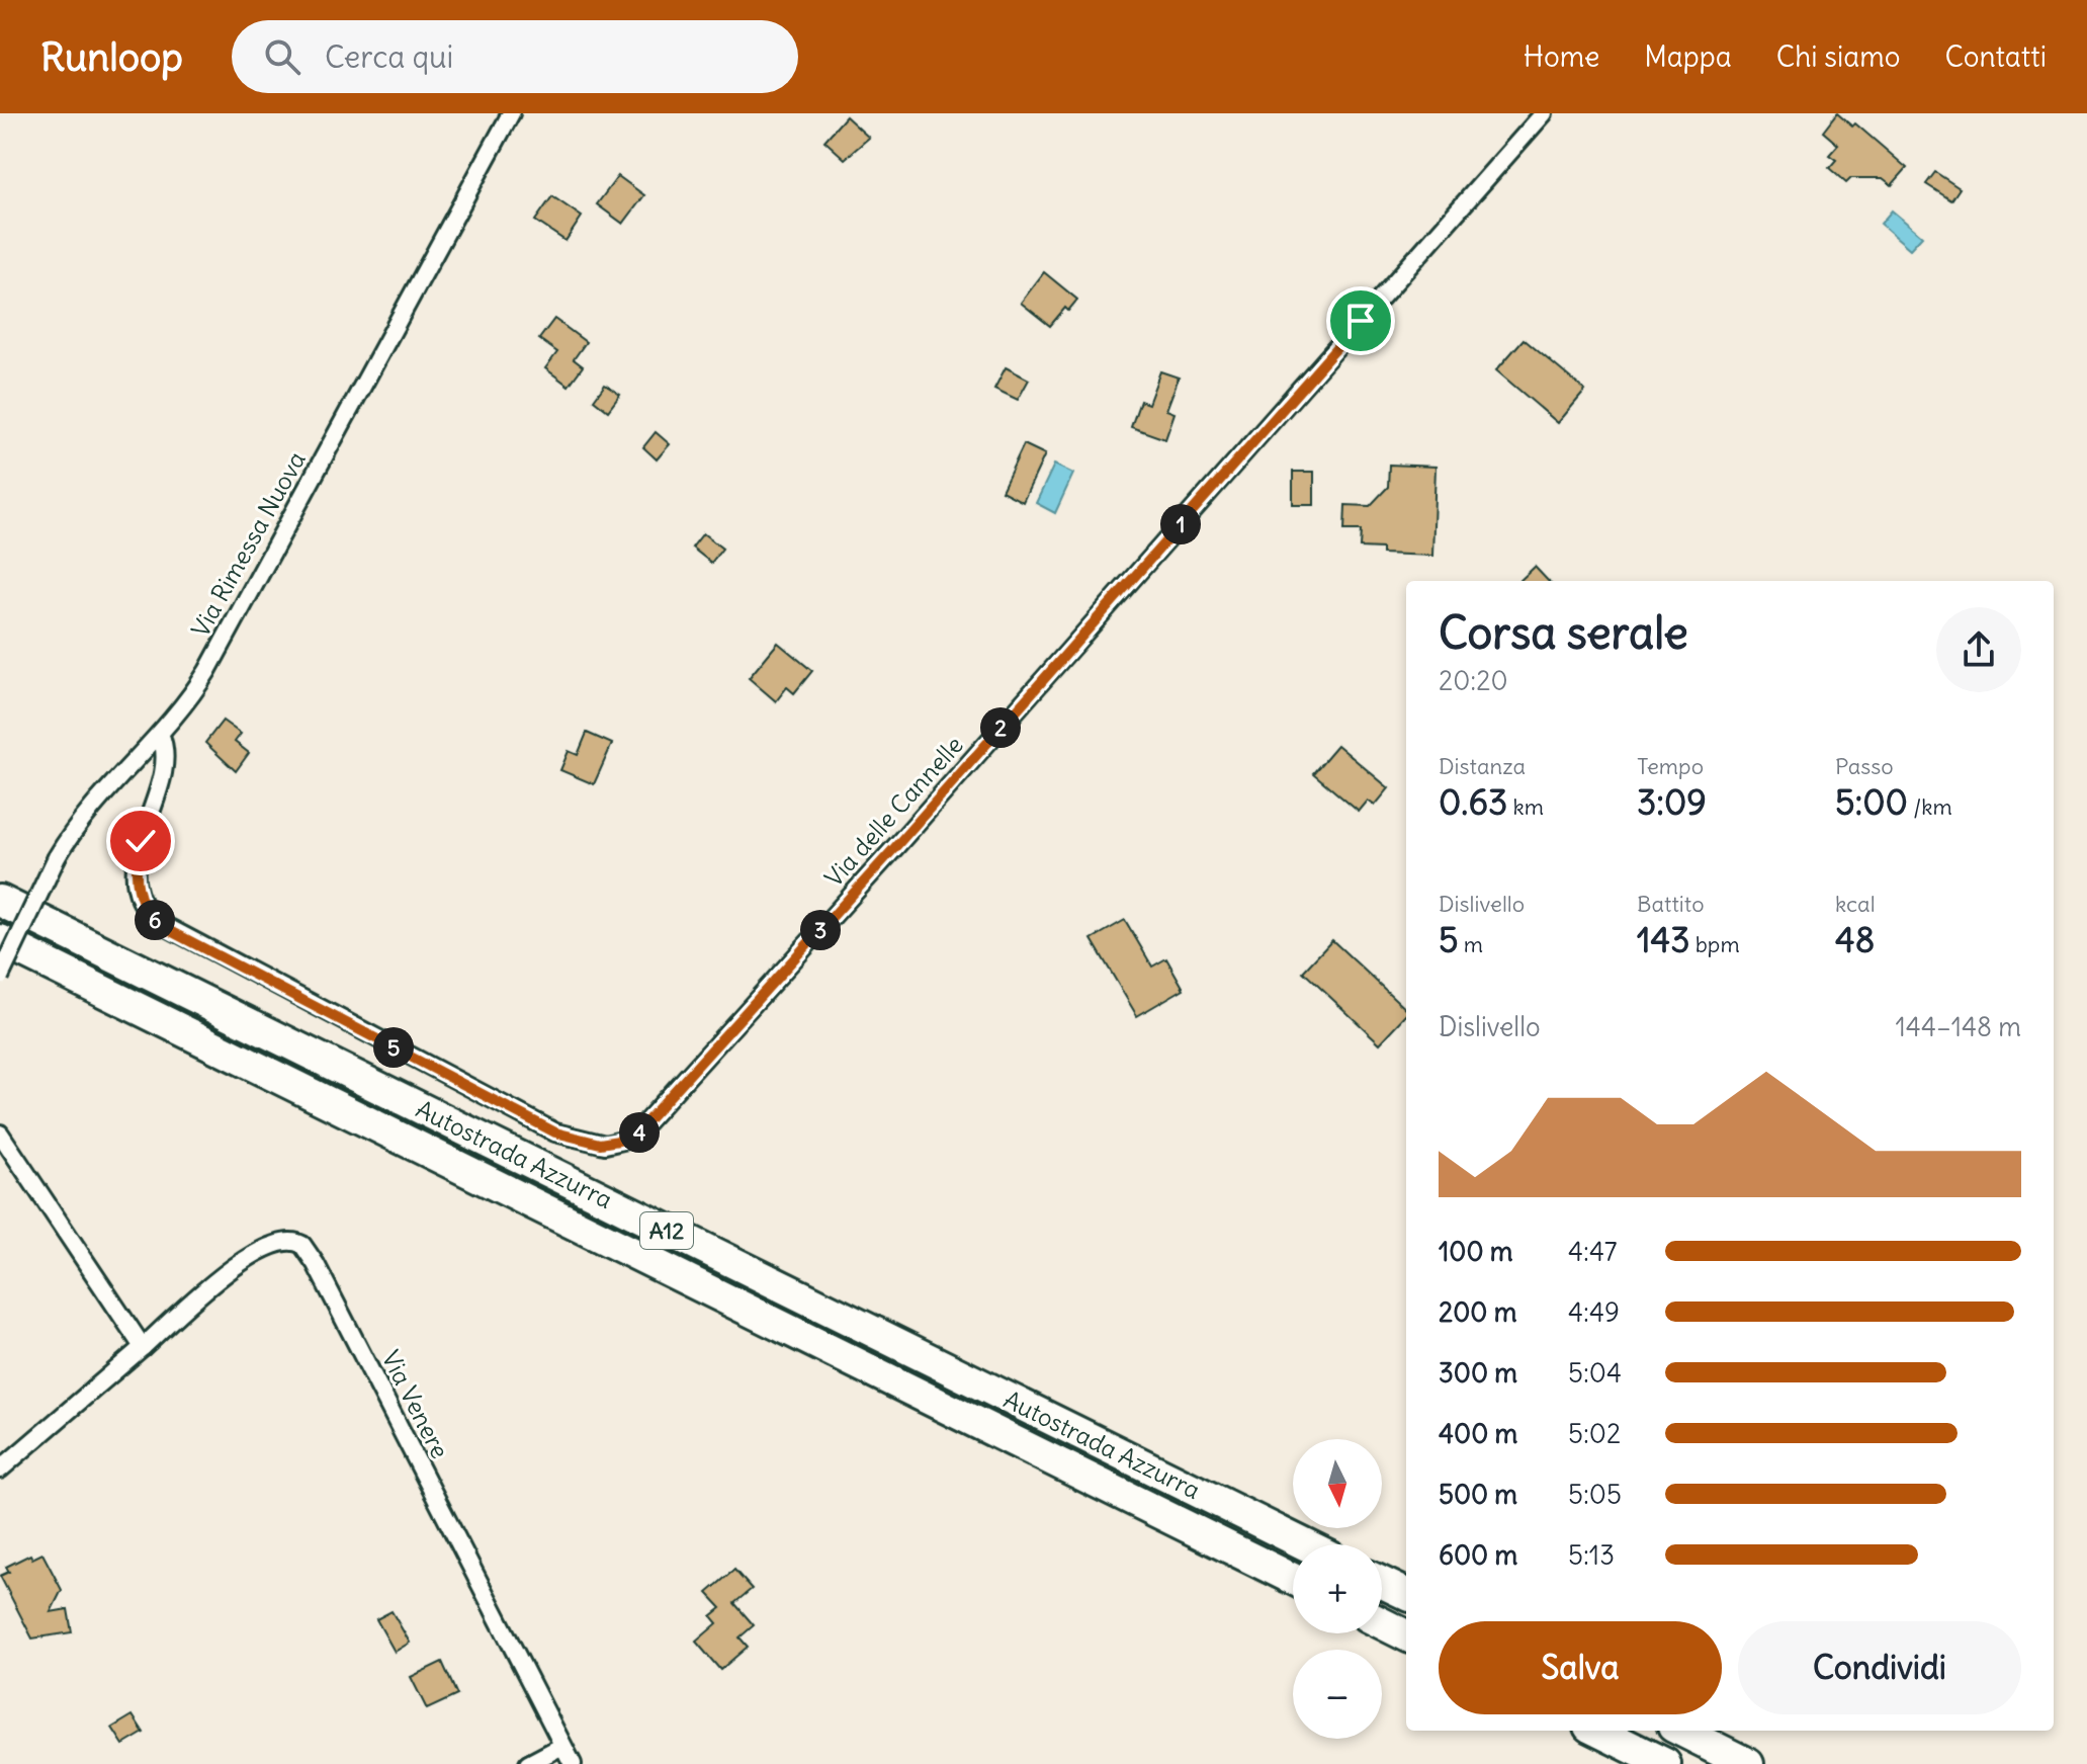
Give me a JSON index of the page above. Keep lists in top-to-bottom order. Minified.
{"streets":{"highway":["Autostrada Azzurra","A12"],"street":["Via Rimessa Nuova","Via delle Cannelle","Via Venere"]},"crossings":[["Via Rimessa Nuova","Via delle Cannelle"]],"north":"bottom","page":{"header":"Runloop","search":"Cerca qui","nav":["Home","Mappa","Chi siamo","Contatti"],"pins":["1","2","6","3","5","4"],"heading":["Corsa serale","20:20"],"stats":[["Distanza","0.63 km"],["Tempo","3:09"],["Passo","5:00 /km"],["Dislivello","5 m"],["Battito","143 bpm"],["kcal","48"]],"chart":["Dislivello","144–148 m"],"list":[{"name":"100 m","note":"4:47"},{"name":"200 m","note":"4:49"},{"name":"300 m","note":"5:04"},{"name":"400 m","note":"5:02"},{"name":"500 m","note":"5:05"},{"name":"600 m","note":"5:13"}],"map_buttons":["+","−"],"buttons":["Salva","Condividi"]}}
